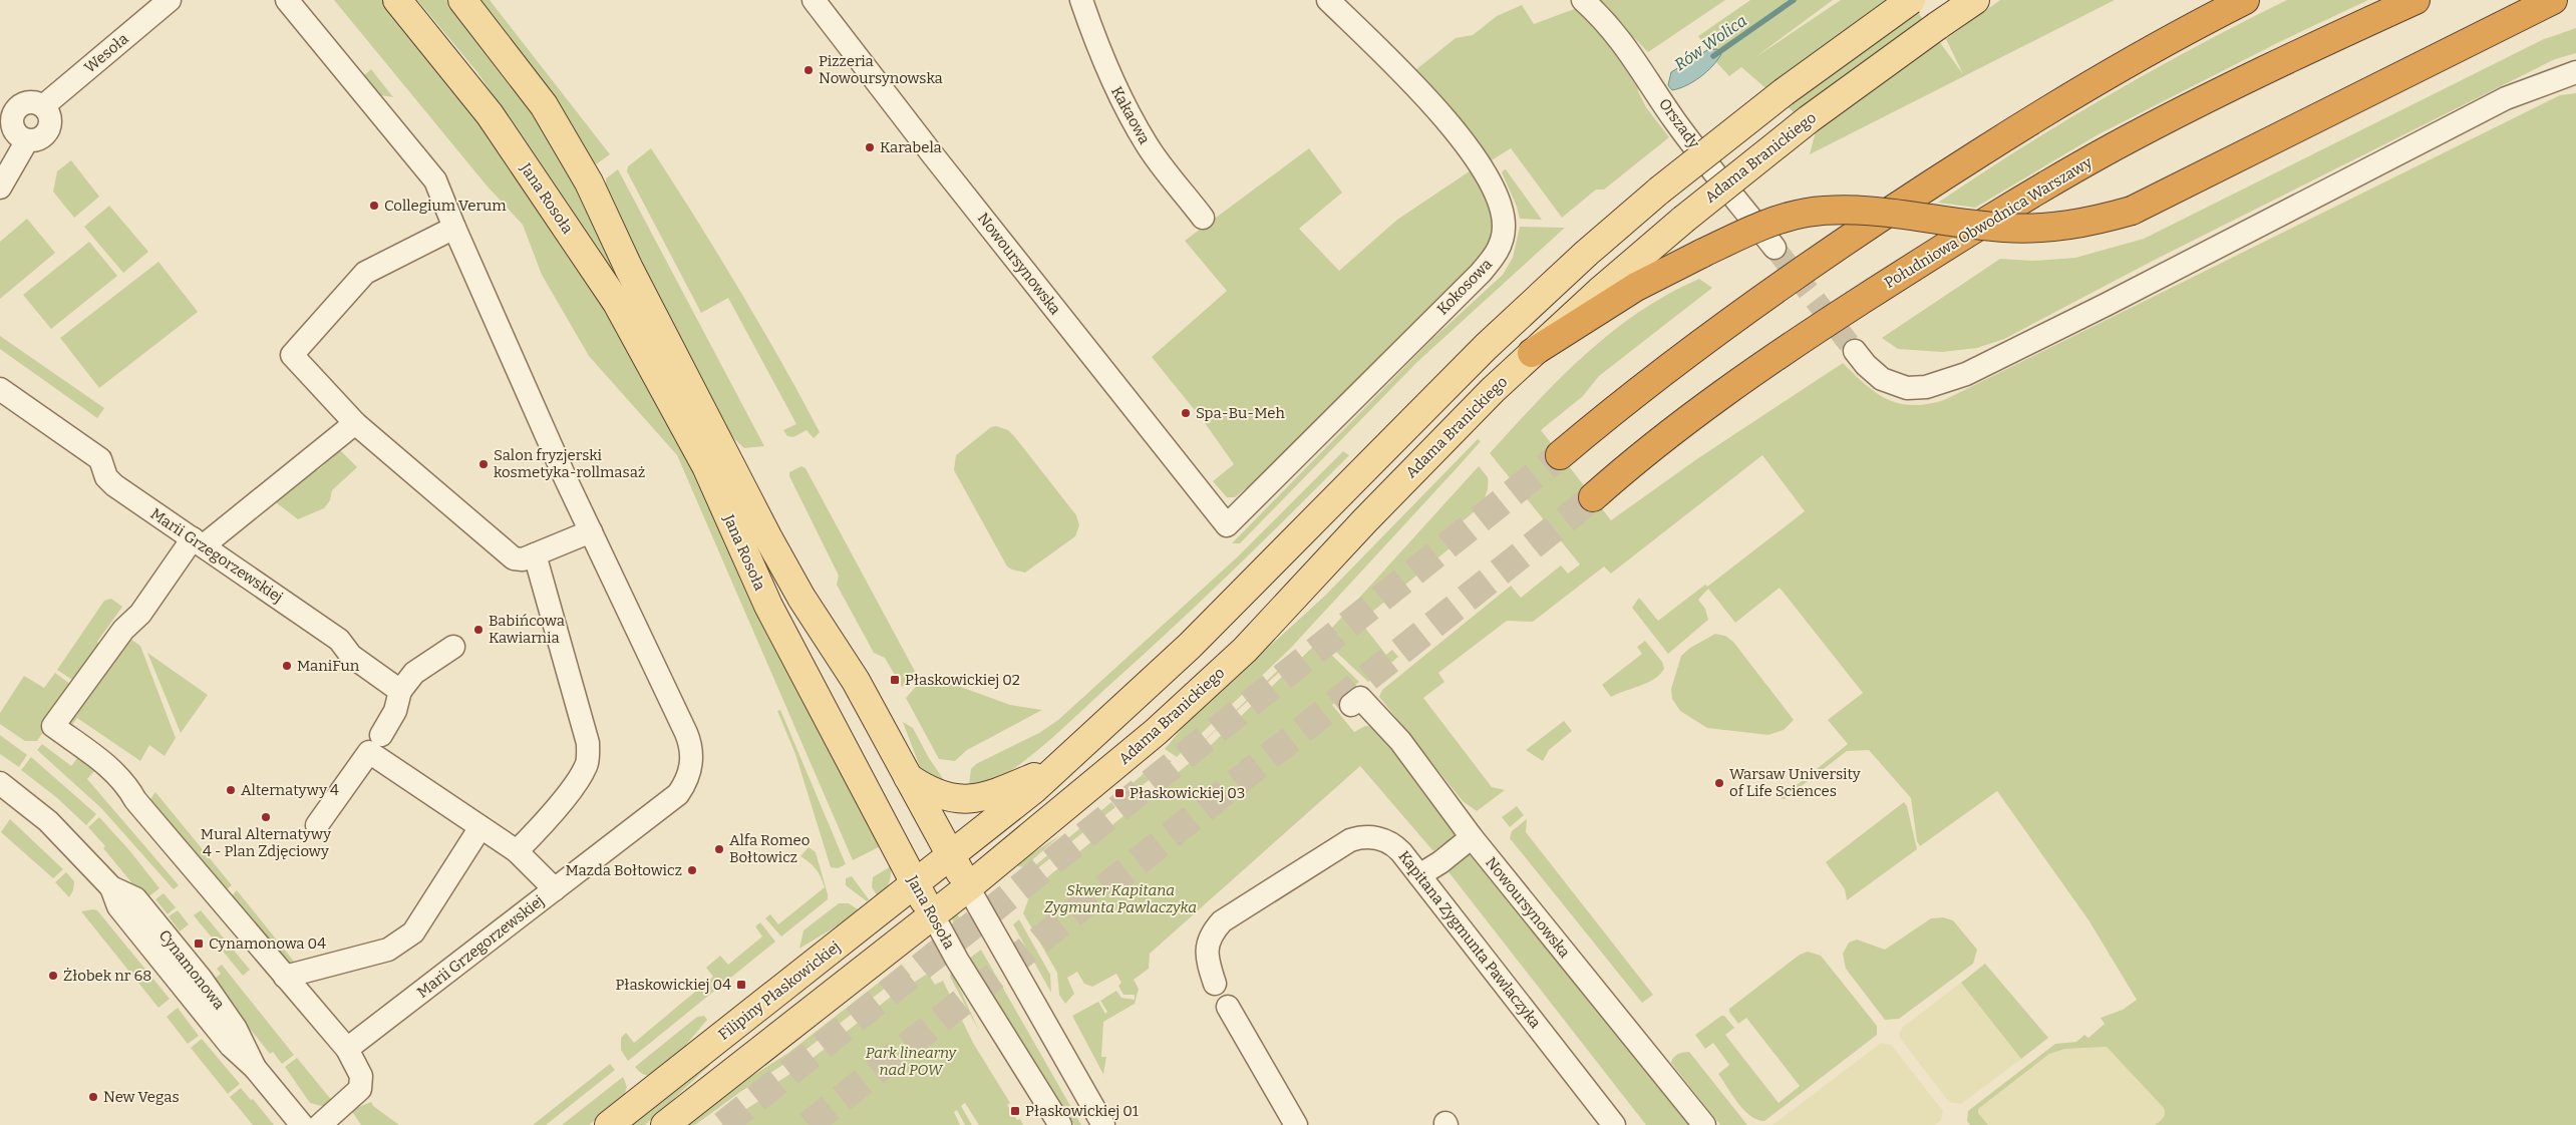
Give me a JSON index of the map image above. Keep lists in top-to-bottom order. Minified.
{"streets":{"highway":["Południowa Obwodnica Warszawy"],"main road":["Adama Branickiego","Jana Rosoła","Filipiny Płaskowickiej"],"street":["Wesoła","Kakaowa","Orszady","Nowoursynowska","Kokosowa","Marii Grzegorzewskiej","Kapitana Zygmunta Pawlaczyka","Cynamonowa"]},"crossings":[["Adama Branickiego","Jana Rosoła"],["Jana Rosoła","Filipiny Płaskowickiej"],["Nowoursynowska","Kokosowa"]],"water":["Rów Wolica"],"parks":["Skwer Kapitana Zygmunta Pawlaczyka","Park linearny nad POW"],"places":{"other":["Pizzeria Nowoursynowska","Karabela","Collegium Verum","Spa-Bu-Meh","Salon fryzjerski kosmetyka-rollmasaż","Babińcowa Kawiarnia","ManiFun","Warsaw University of Life Sciences","Alternatywy 4","Mural Alternatywy 4 - Plan Zdjęciowy","Alfa Romeo Bołtowicz","Mazda Bołtowicz","Żłobek nr 68","New Vegas"],"transit":["Płaskowickiej 02","Płaskowickiej 03","Cynamonowa 04","Płaskowickiej 04","Płaskowickiej 01"]}}
